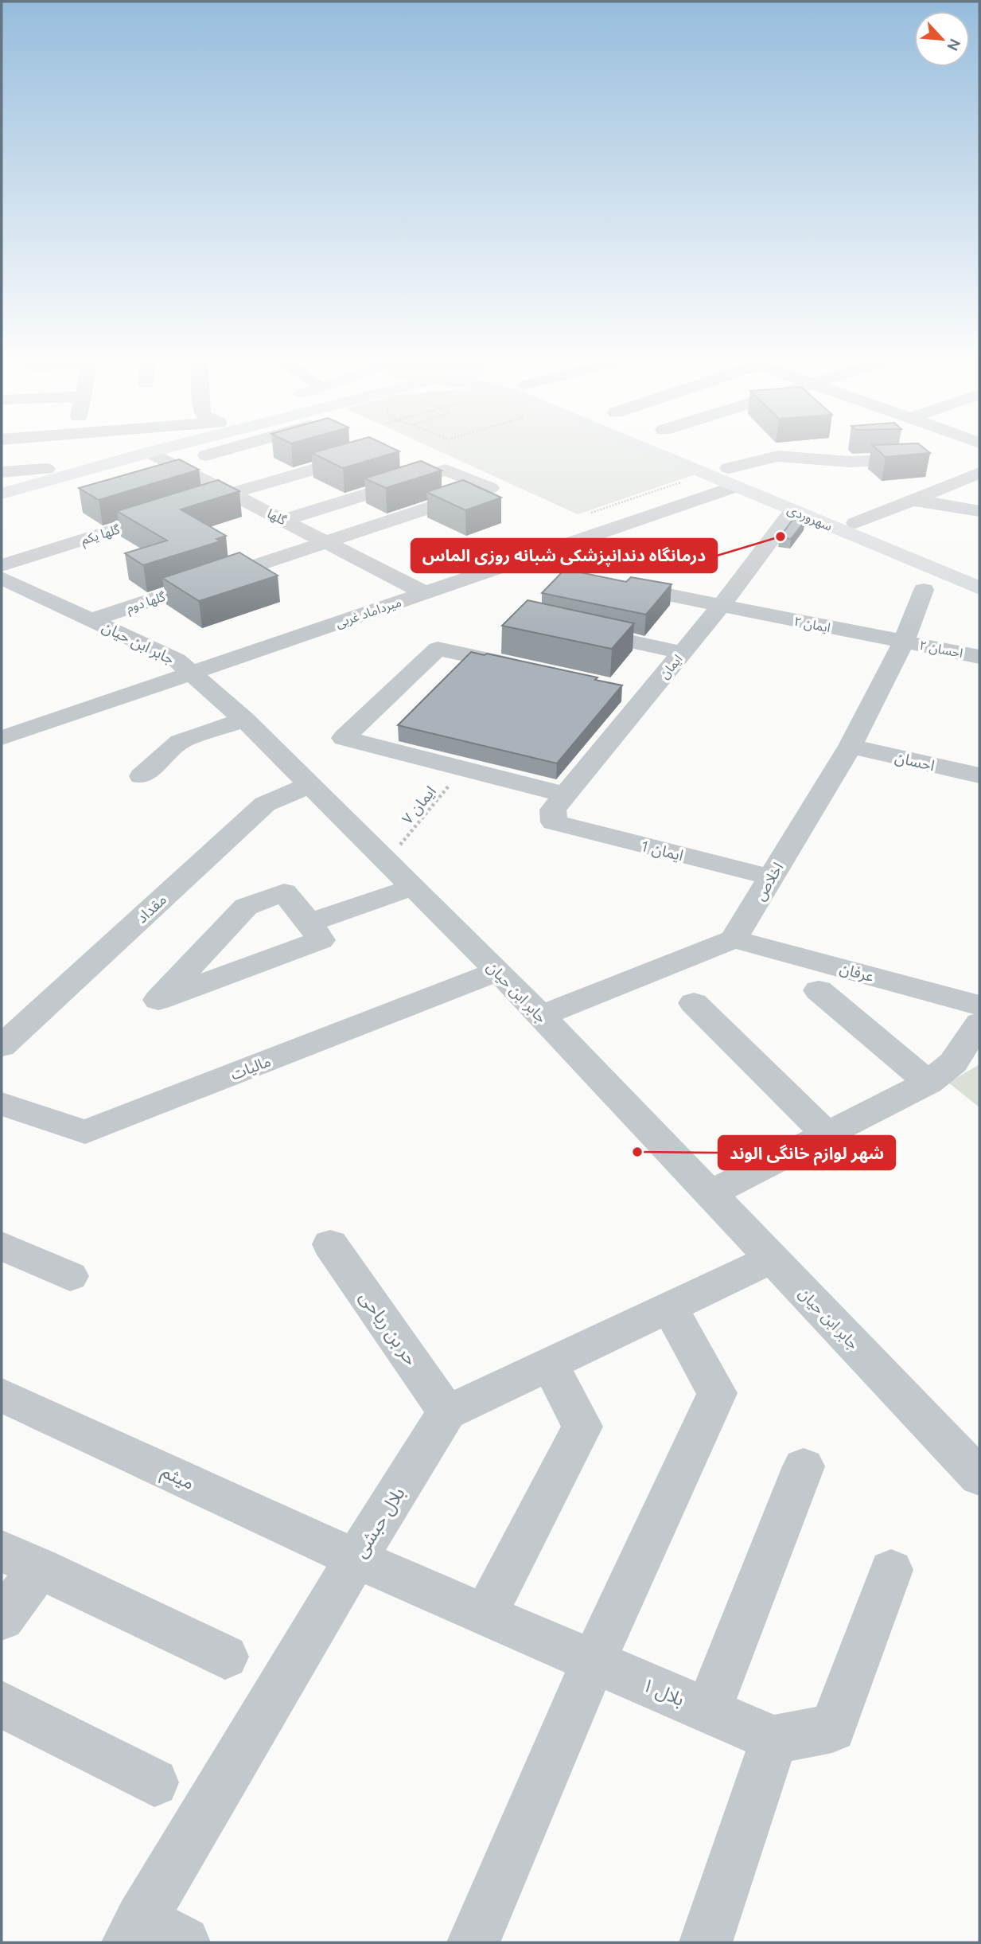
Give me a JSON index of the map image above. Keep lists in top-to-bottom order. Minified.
{"streets":{"main road":["سهروردی"],"street":["گلها","گلها یکم","گلها دوم","میرداماد غربی","ایمان ۲","جابر ابن حیان","احسان ۲","ایمان","احسان","ایمان 1","اخلاص","مقداد","عرفان","مالیات","حر بن ریاحی","میثم","بلال حبشی","بلال ۱"],"path":["ایمان ۷"]},"crossings":[["گلها","گلها یکم"],["گلها","گلها دوم"],["گلها","میرداماد غربی"],["سهروردی","میرداماد غربی"],["سهروردی","ایمان"],["گلها دوم","جابر ابن حیان"],["میرداماد غربی","جابر ابن حیان"],["ایمان ۲","احسان ۲"],["ایمان ۲","ایمان"],["ایمان ۲","اخلاص"],["جابر ابن حیان","ایمان ۷"],["جابر ابن حیان","مقداد"],["جابر ابن حیان","مالیات"],["احسان ۲","اخلاص"],["ایمان","ایمان 1"],["احسان","اخلاص"],["ایمان 1","اخلاص"],["اخلاص","عرفان"],["حر بن ریاحی","بلال حبشی"],["میثم","بلال حبشی"],["میثم","بلال ۱"],["بلال حبشی","بلال ۱"]],"places":["درمانگاه دندان‍‍پزشکی شبانه روزی الماس","شهر لوازم خانگی الوند"],"north":"bottom right"}
